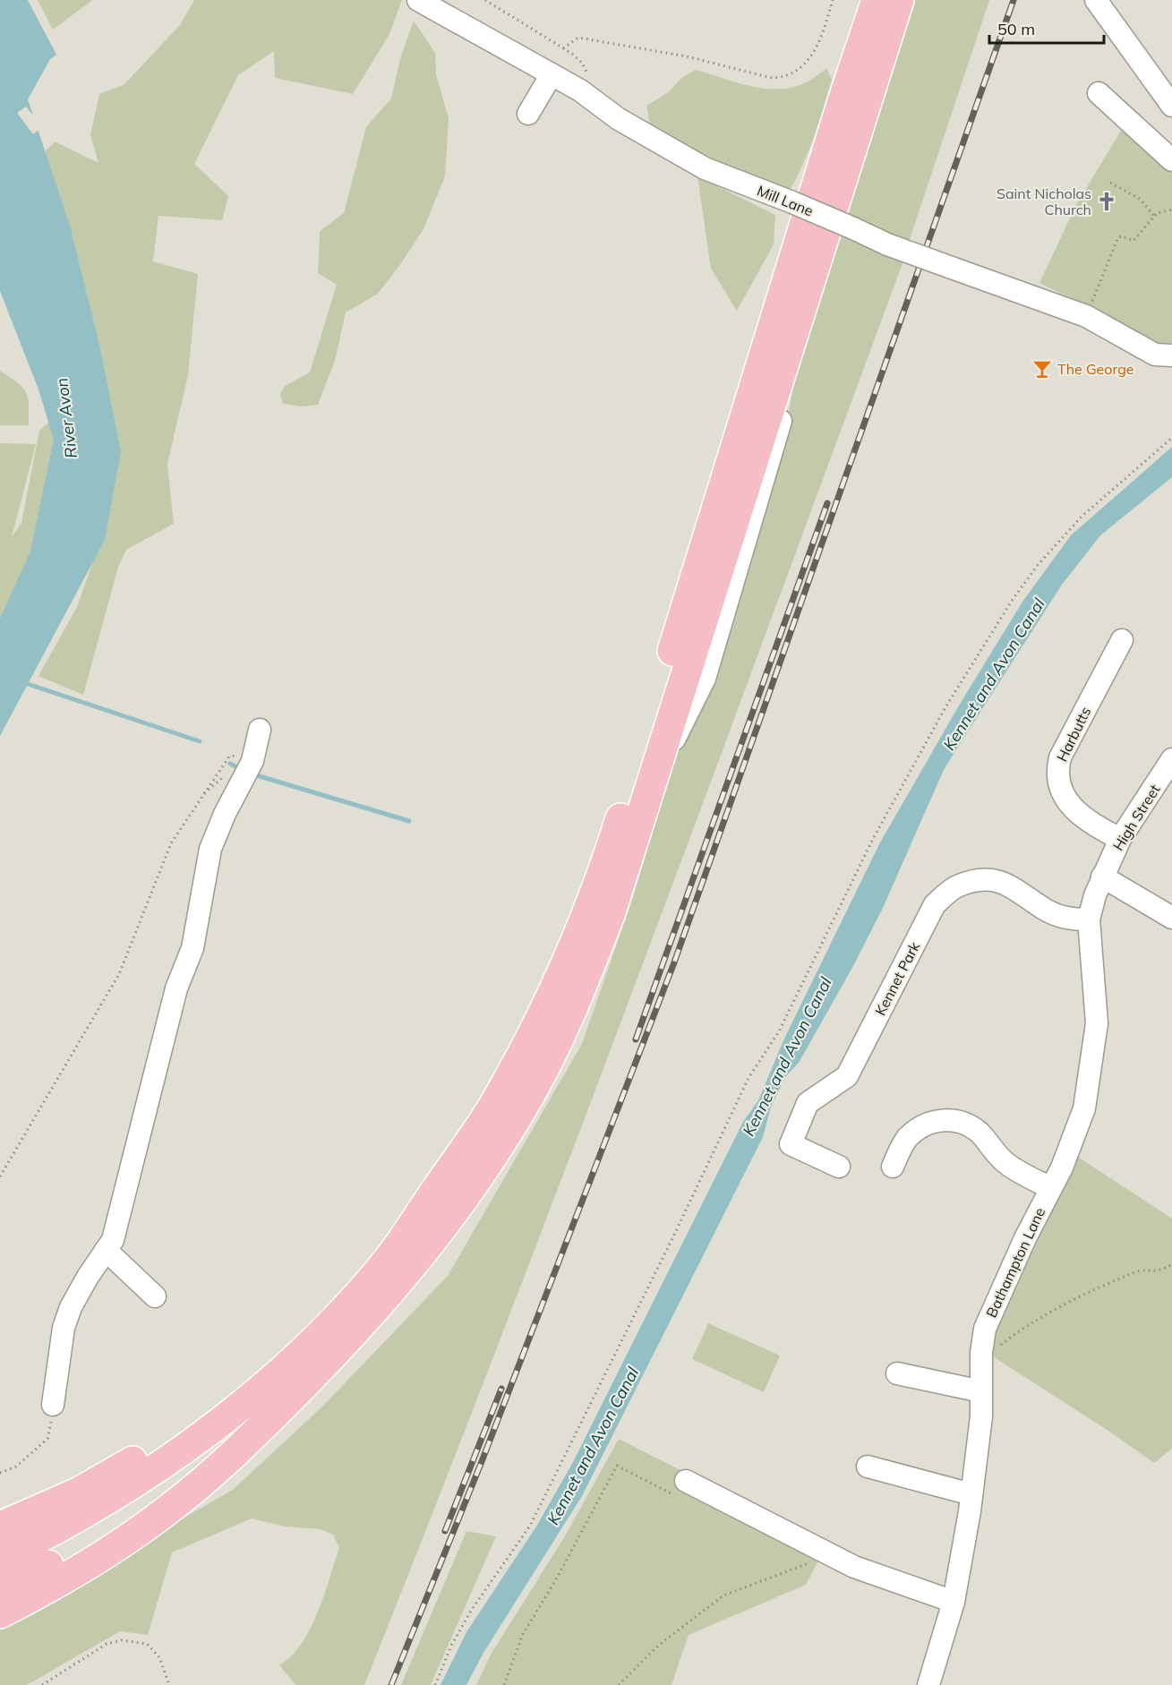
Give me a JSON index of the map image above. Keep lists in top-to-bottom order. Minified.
{"streets":{"street":["Mill Lane","Harbutts","High Street","Kennet Park","Bathampton Lane"]},"crossings":[["Harbutts","High Street"],["High Street","Bathampton Lane"],["Kennet Park","Bathampton Lane"]],"water":["River Avon","Kennet and Avon Canal"],"places":{"church":["Saint Nicholas Church"],"bar":["The George"]},"scale_bar":"50 m"}
